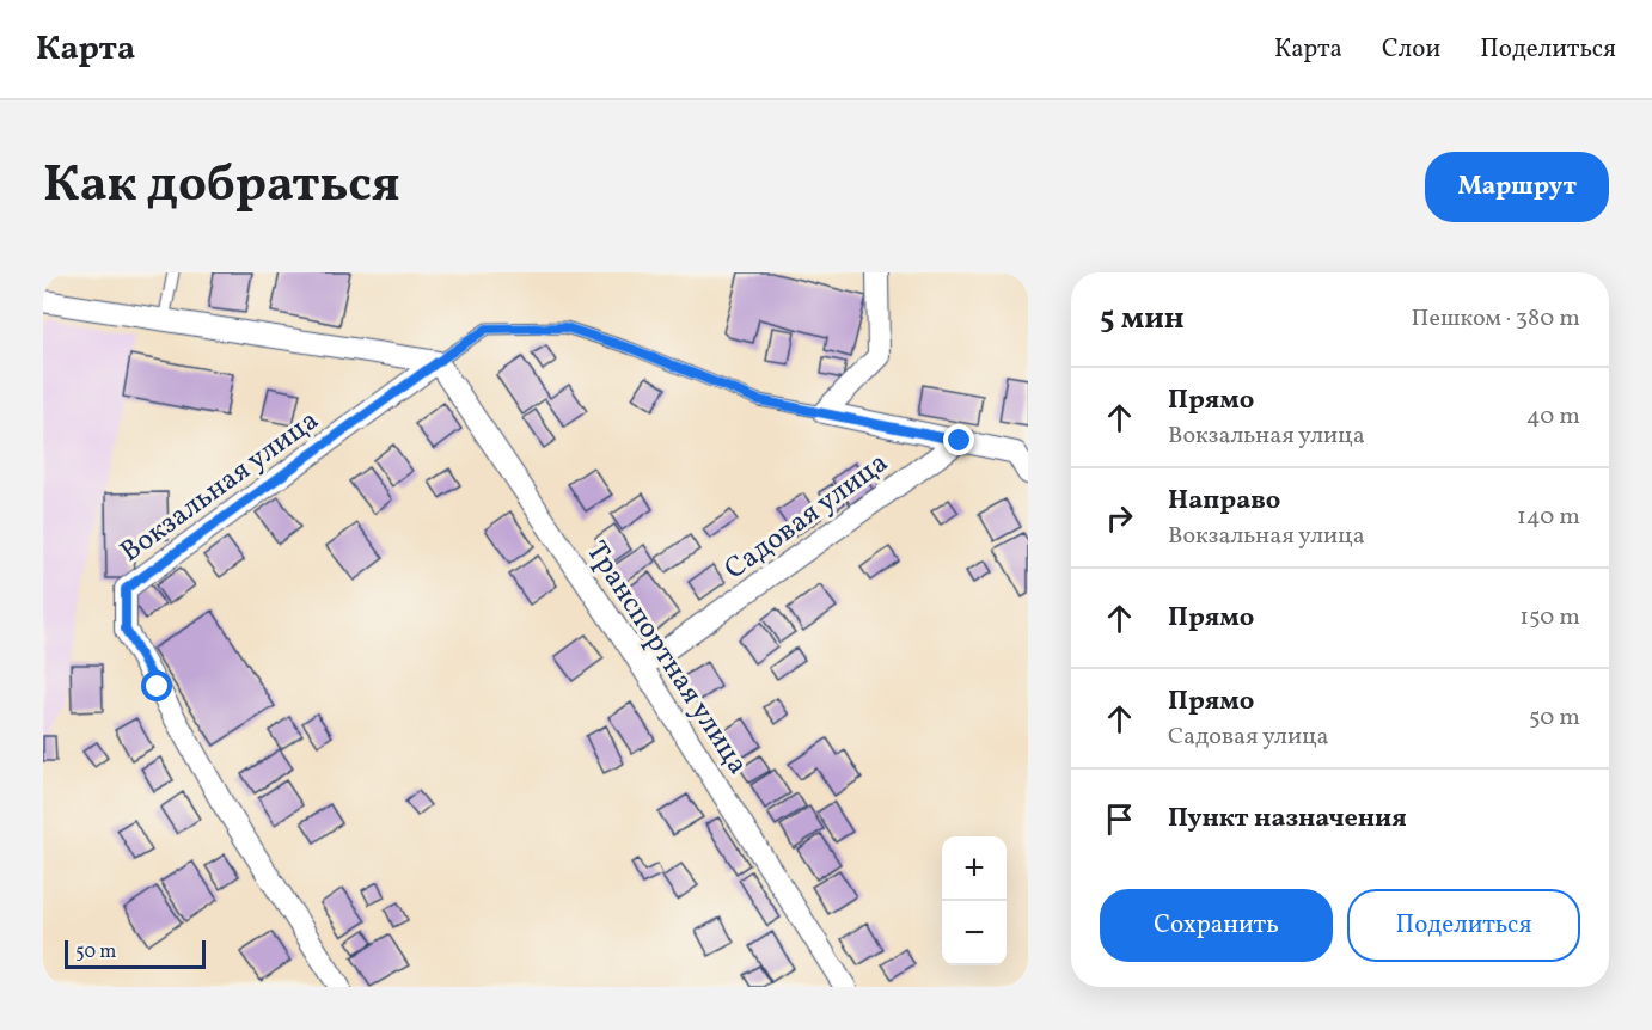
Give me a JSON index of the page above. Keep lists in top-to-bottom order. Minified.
{"streets":{"street":["Вокзальная улица","Садовая улица","Транспортная улица"]},"crossings":[["Вокзальная улица","Транспортная улица"],["Садовая улица","Транспортная улица"]],"scale_bar":"50 m","page":{"header":"Карта","nav":["Карта","Слои","Поделиться"],"title":"Как добраться","buttons":["Маршрут",["Сохранить","Поделиться"]],"heading":["5 мин","Пешком · 380 m"],"list":[["Прямо","Вокзальная улица","40 m"],["Направо","Вокзальная улица","140 m"],["Прямо","150 m"],["Прямо","Садовая улица","50 m"],"Пункт назначения"],"map_buttons":["+","−"],"scale":"50 m"}}
